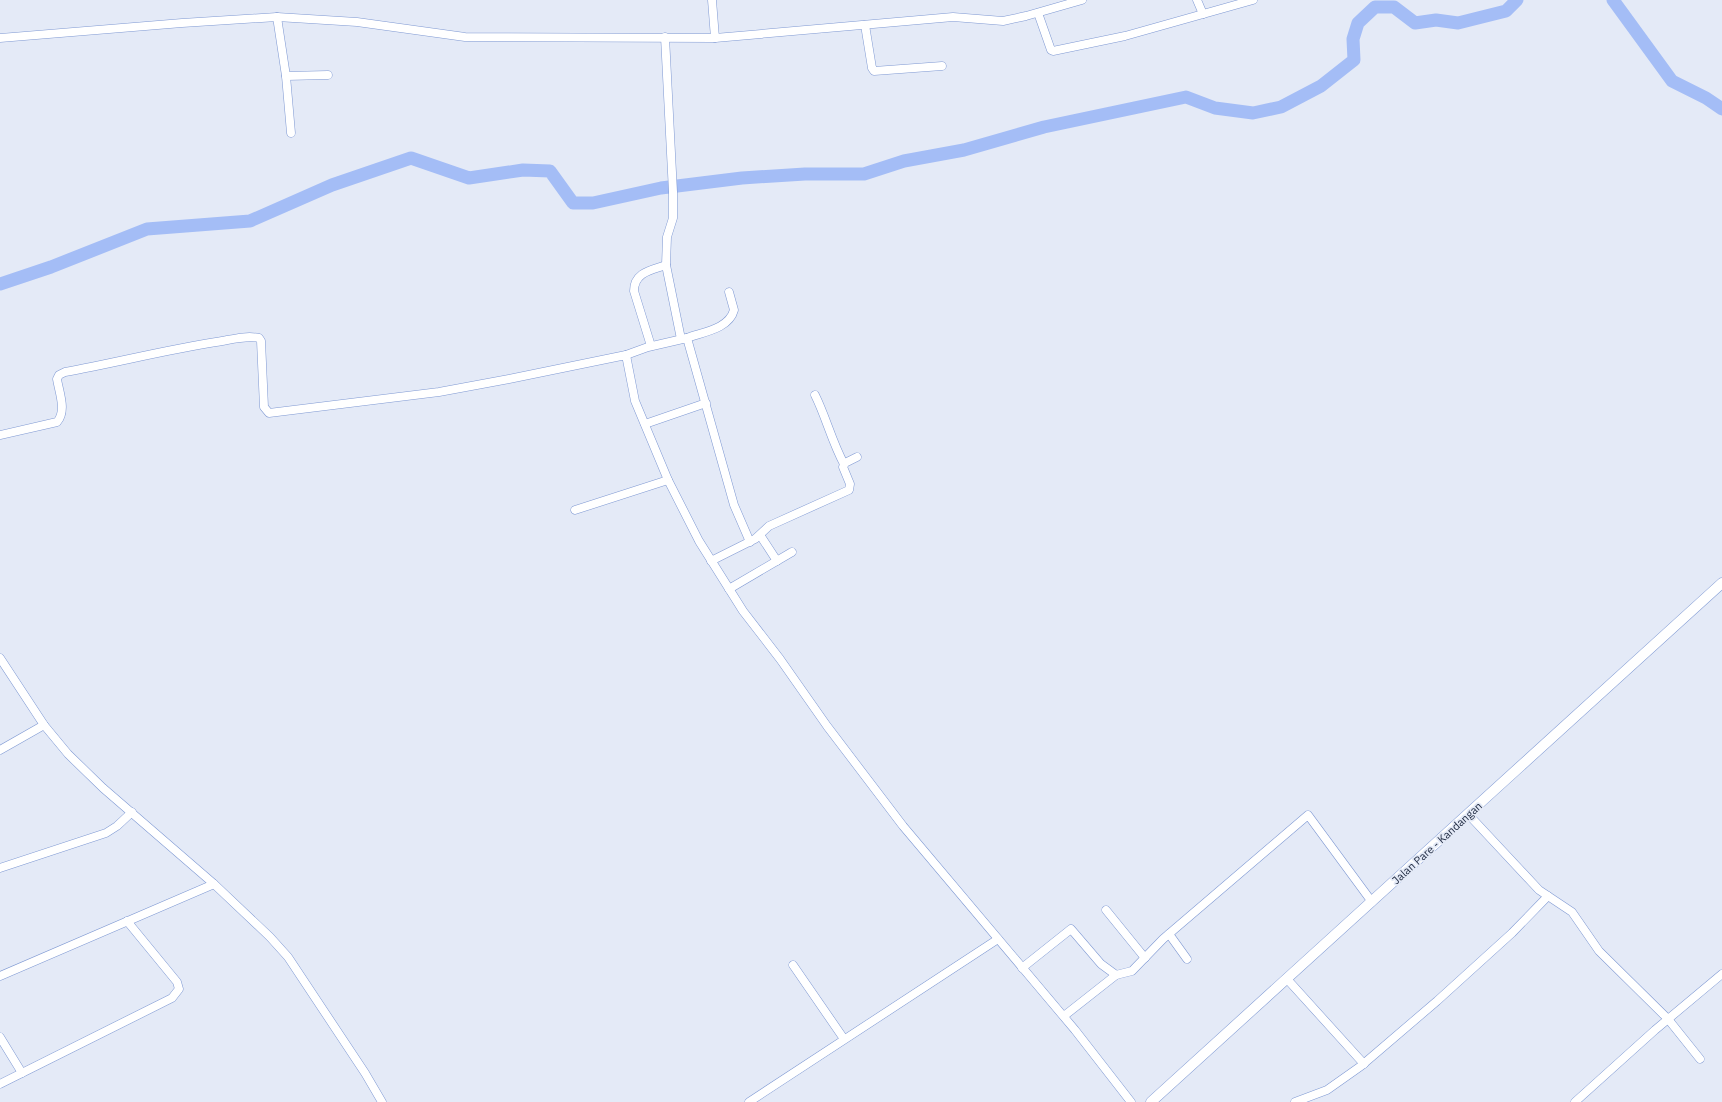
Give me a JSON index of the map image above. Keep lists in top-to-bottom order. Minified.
{"streets":{"main road":["Jalan Pare - Kandangan"]}}
